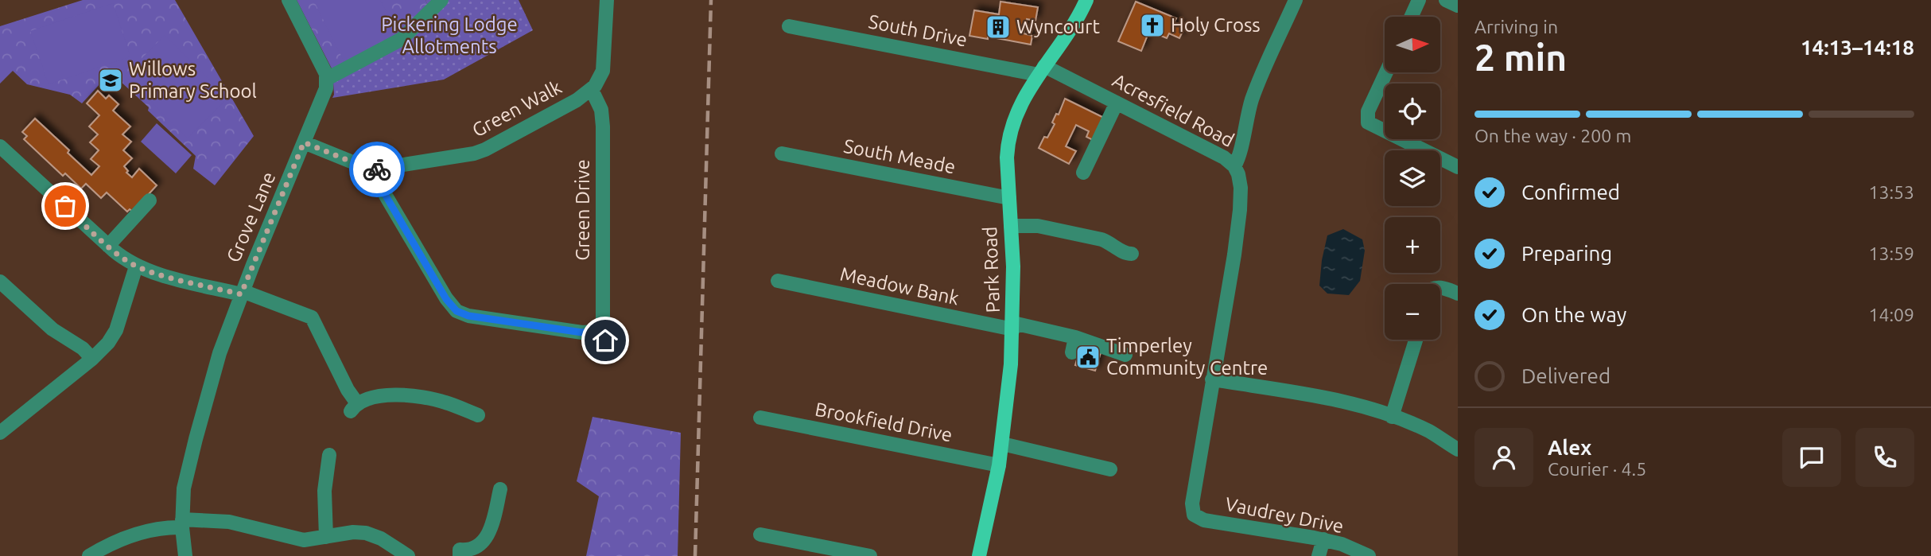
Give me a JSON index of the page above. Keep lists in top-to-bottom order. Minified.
{"streets":{"main road":["Park Road"],"street":["South Drive","Green Walk","Acresfield Road","South Meade","Green Drive","Grove Lane","Meadow Bank","Brookfield Drive","Vaudrey Drive"]},"crossings":[["South Drive","Acresfield Road"],["South Drive","Park Road"],["Green Walk","Green Drive"],["Green Walk","Grove Lane"],["Acresfield Road","Park Road"],["Acresfield Road","Vaudrey Drive"],["South Meade","Park Road"],["Park Road","Meadow Bank"],["Park Road","Brookfield Drive"]],"parks":["Pickering Lodge Allotments"],"places":{"church":["Holy Cross"],"building":["Wyncourt"],"school or university":["Willows Primary School"],"public building":["Timperley Community Centre"]},"north":"right","page":{"heading":["2 min","Arriving in","14:13–14:18"],"panel":["Alex","Courier · 4.5"],"map_buttons":["+","−"],"bar":"On the way · 200 m","list":[["Confirmed","13:53"],["Preparing","13:59"],["On the way","14:09"],"Delivered"]}}
